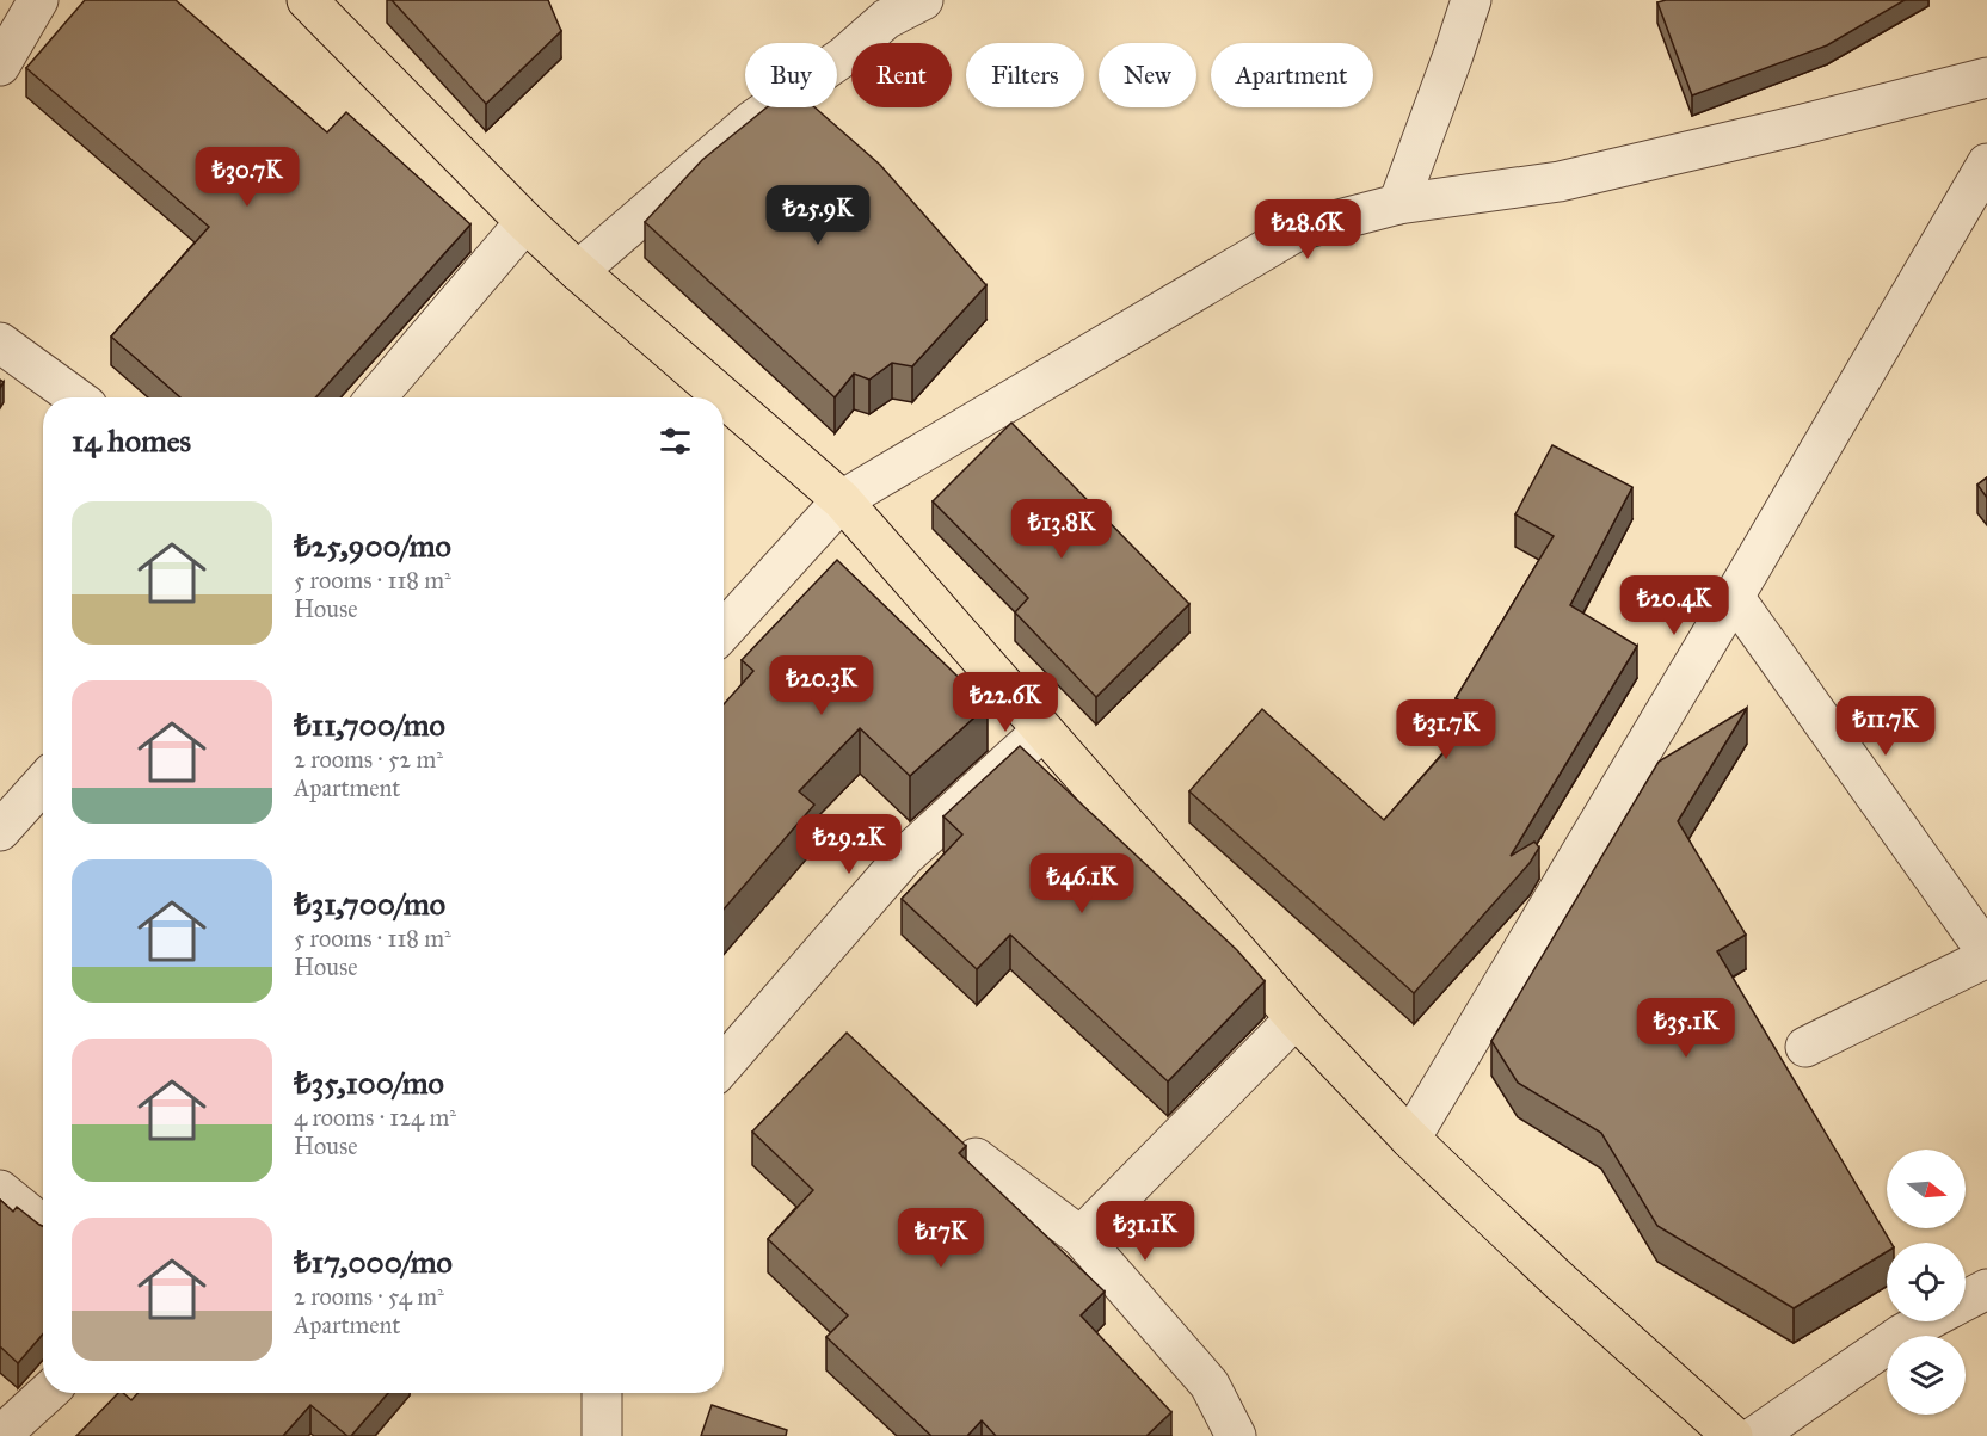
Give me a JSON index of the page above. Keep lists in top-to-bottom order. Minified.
{"north":"right","page":{"chip":["Buy","Rent","Filters","New","Apartment"],"price":["₺30.7K","₺25.9K","₺28.6K","₺13.8K","₺20.4K","₺20.3K","₺22.6K","₺11.7K","₺31.7K","₺29.2K","₺46.1K","₺35.1K","₺31.1K","₺17K"],"heading":"14 homes","list":[{"name":"₺25,900/mo","note":"5 rooms · 118 m² · House"},{"name":"₺11,700/mo","note":"2 rooms · 52 m² · Apartment"},{"name":"₺31,700/mo","note":"5 rooms · 118 m² · House"},{"name":"₺35,100/mo","note":"4 rooms · 124 m² · House"},{"name":"₺17,000/mo","note":"2 rooms · 54 m² · Apartment"}]}}
